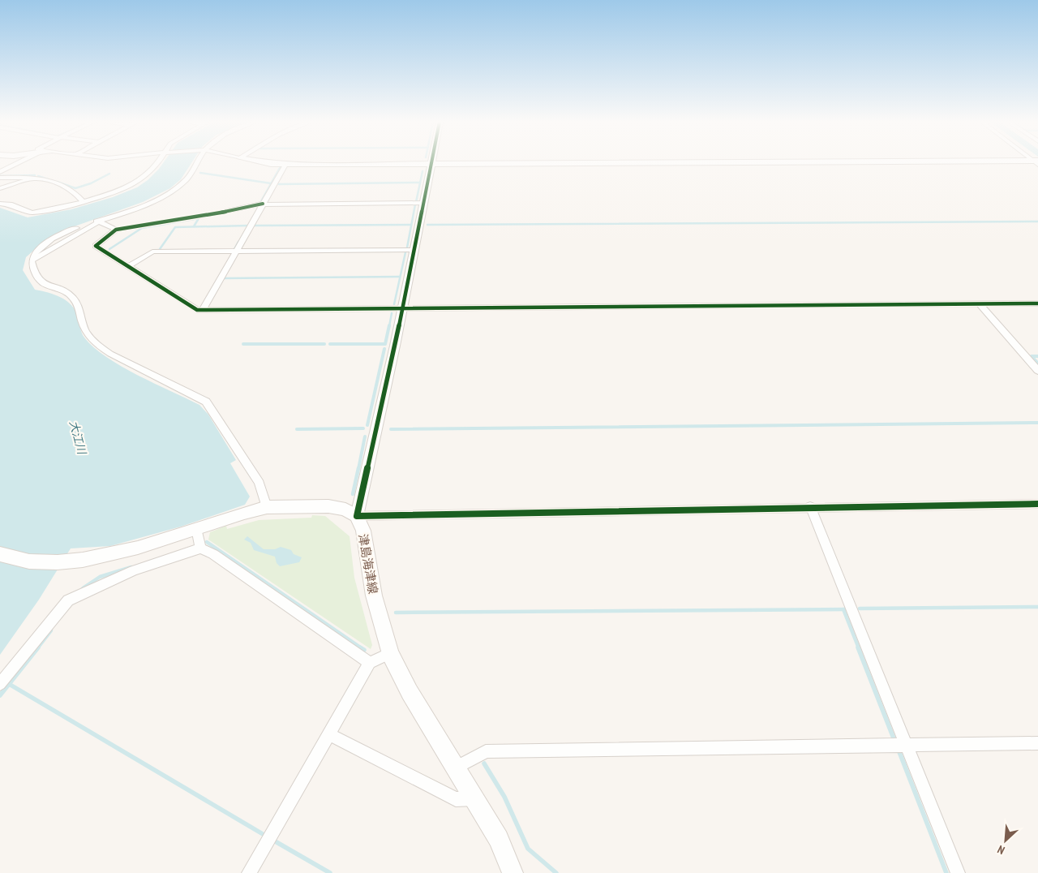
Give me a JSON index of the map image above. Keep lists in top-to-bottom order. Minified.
{"streets":{"main road":["津島海津線"]},"water":["大江川"],"north":"bottom left"}
